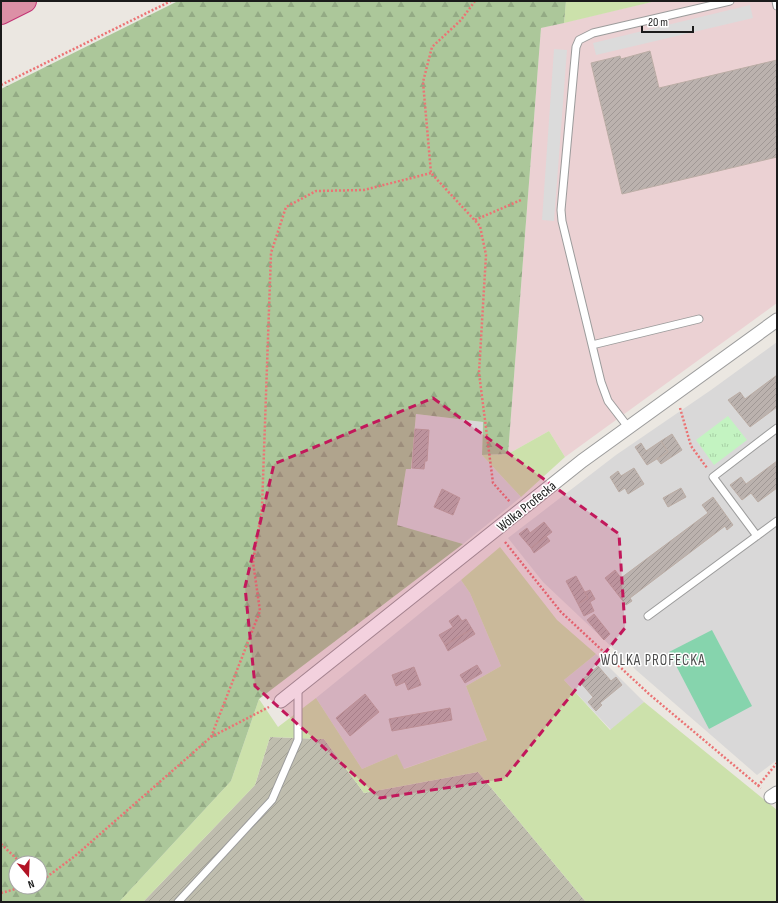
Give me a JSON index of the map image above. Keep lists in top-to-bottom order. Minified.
{"streets":{"street":["Wólka Profecka"]},"districts":["WÓLKA PROFECKA"],"scale_bar":"20 m","north":"bottom"}
